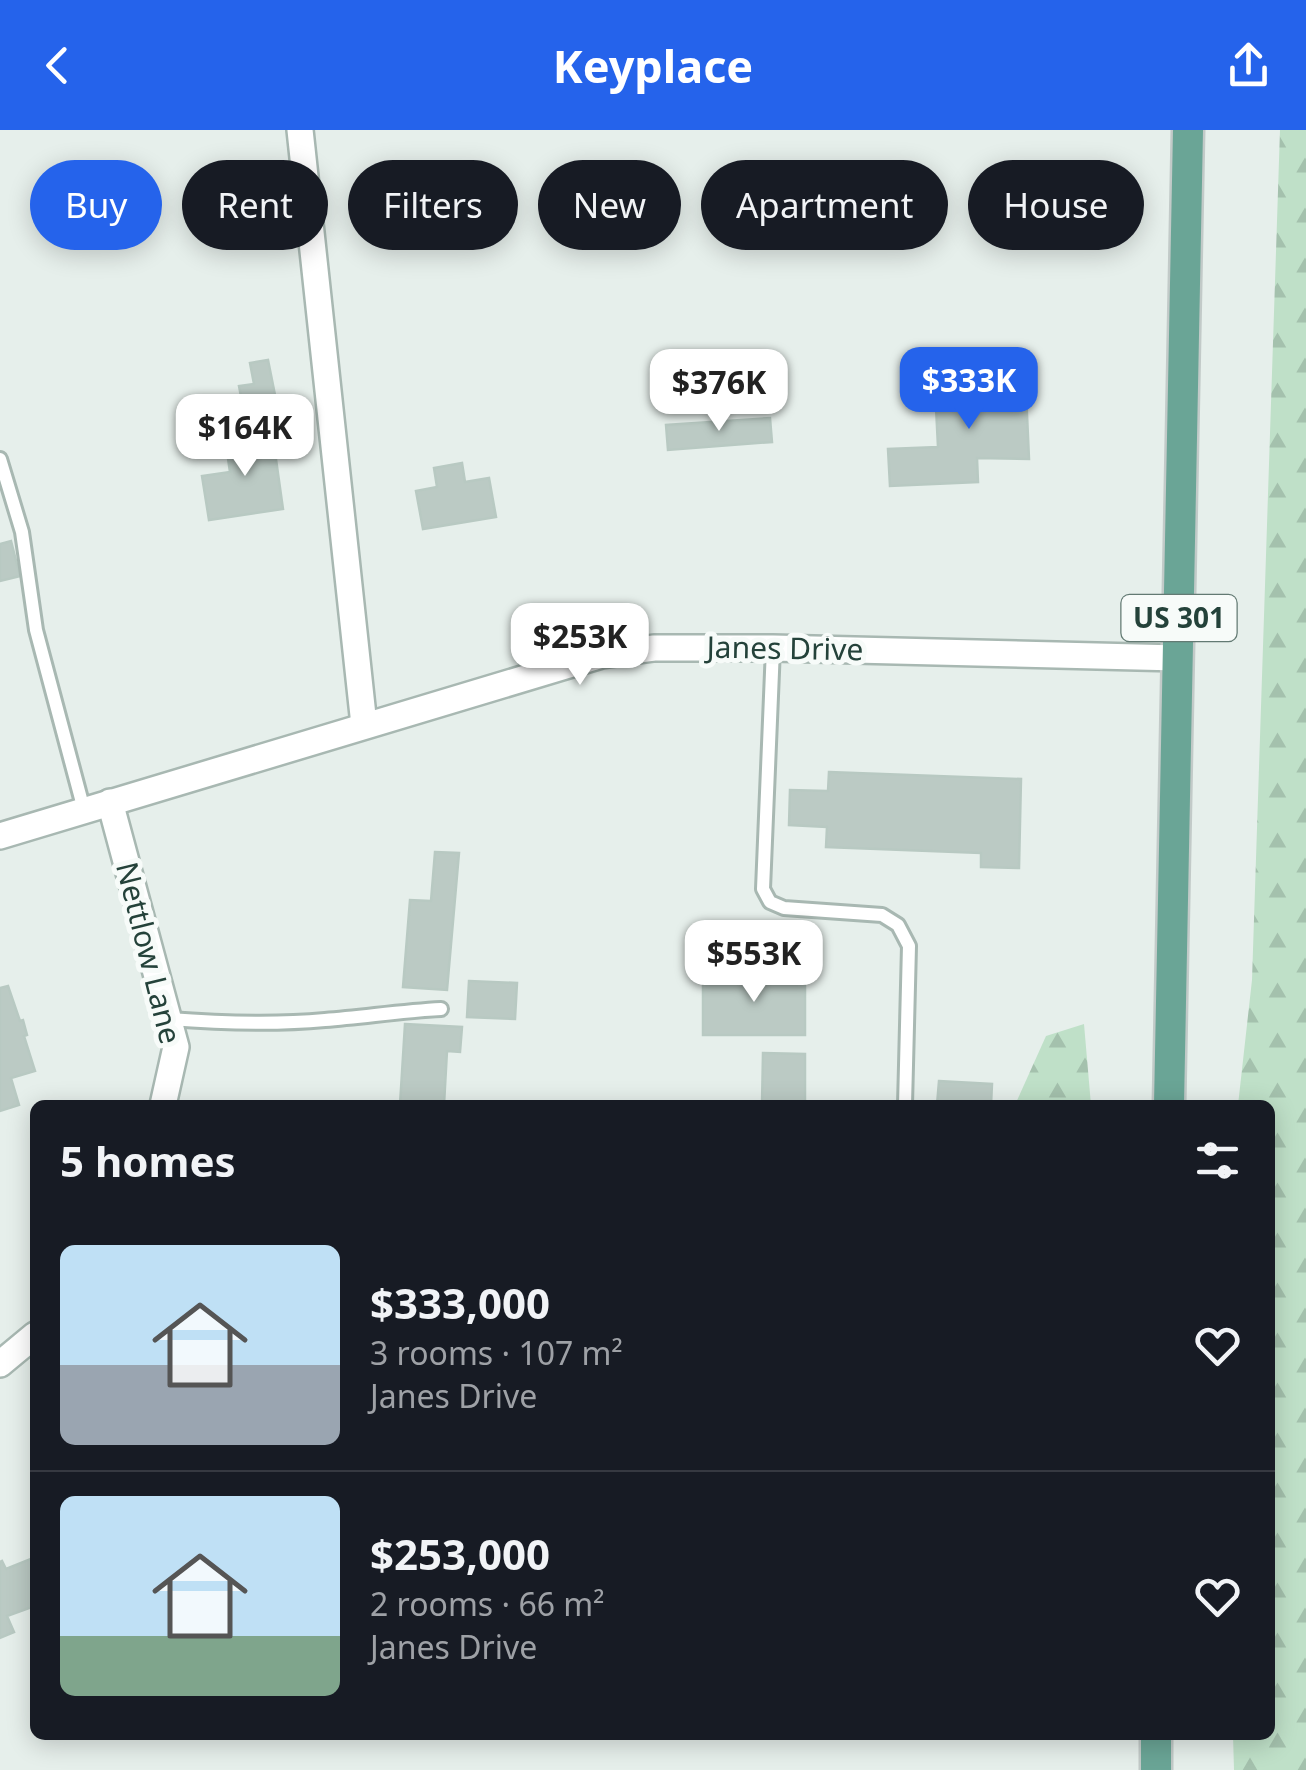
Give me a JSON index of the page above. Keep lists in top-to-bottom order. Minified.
{"streets":{"main road":["US 301"],"street":["Janes Drive","Nettlow Lane"]},"crossings":[["US 301","Janes Drive"],["Janes Drive","Nettlow Lane"]],"page":{"header":"Keyplace","chip":["Buy","Rent","Filters","New","Apartment","House"],"price":["$333K","$376K","$164K","$253K","$553K"],"heading":"5 homes","list":[{"name":"$333,000","note":"3 rooms · 107 m² · Janes Drive"},{"name":"$253,000","note":"2 rooms · 66 m² · Janes Drive"}]}}
